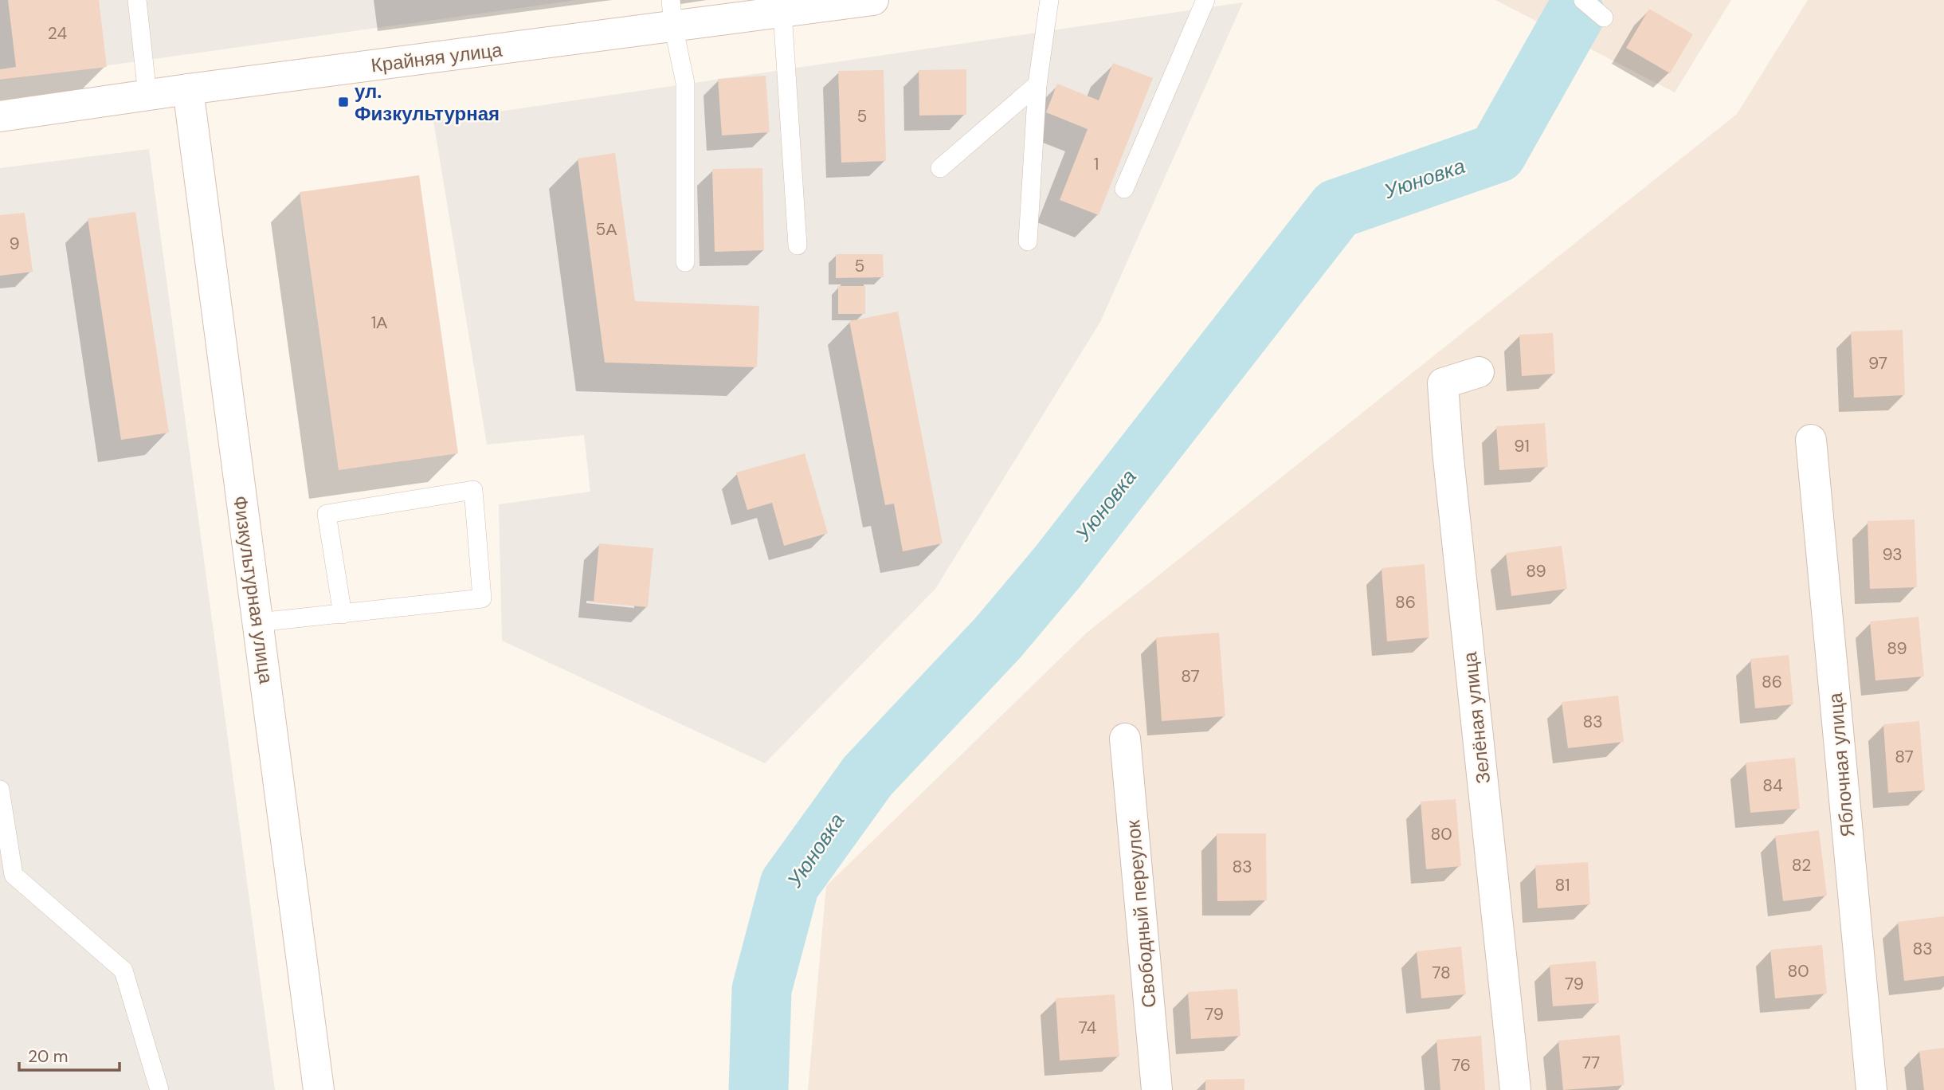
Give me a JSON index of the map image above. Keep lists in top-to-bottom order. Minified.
{"streets":{"street":["Крайняя улица","Физкультурная улица","Зелёная улица","Яблочная улица","Свободный переулок"]},"crossings":[["Крайняя улица","Физкультурная улица"]],"water":["Уюновка"],"places":{"transit":["ул. Физкультурная"]},"house_numbers":["24","5","1","5А","9","5","1А","97","91","93","89","86","89","87","86","83","87","84","80","82","83","81","83","80","78","79","79","74","77","76"],"scale_bar":"20 m"}
